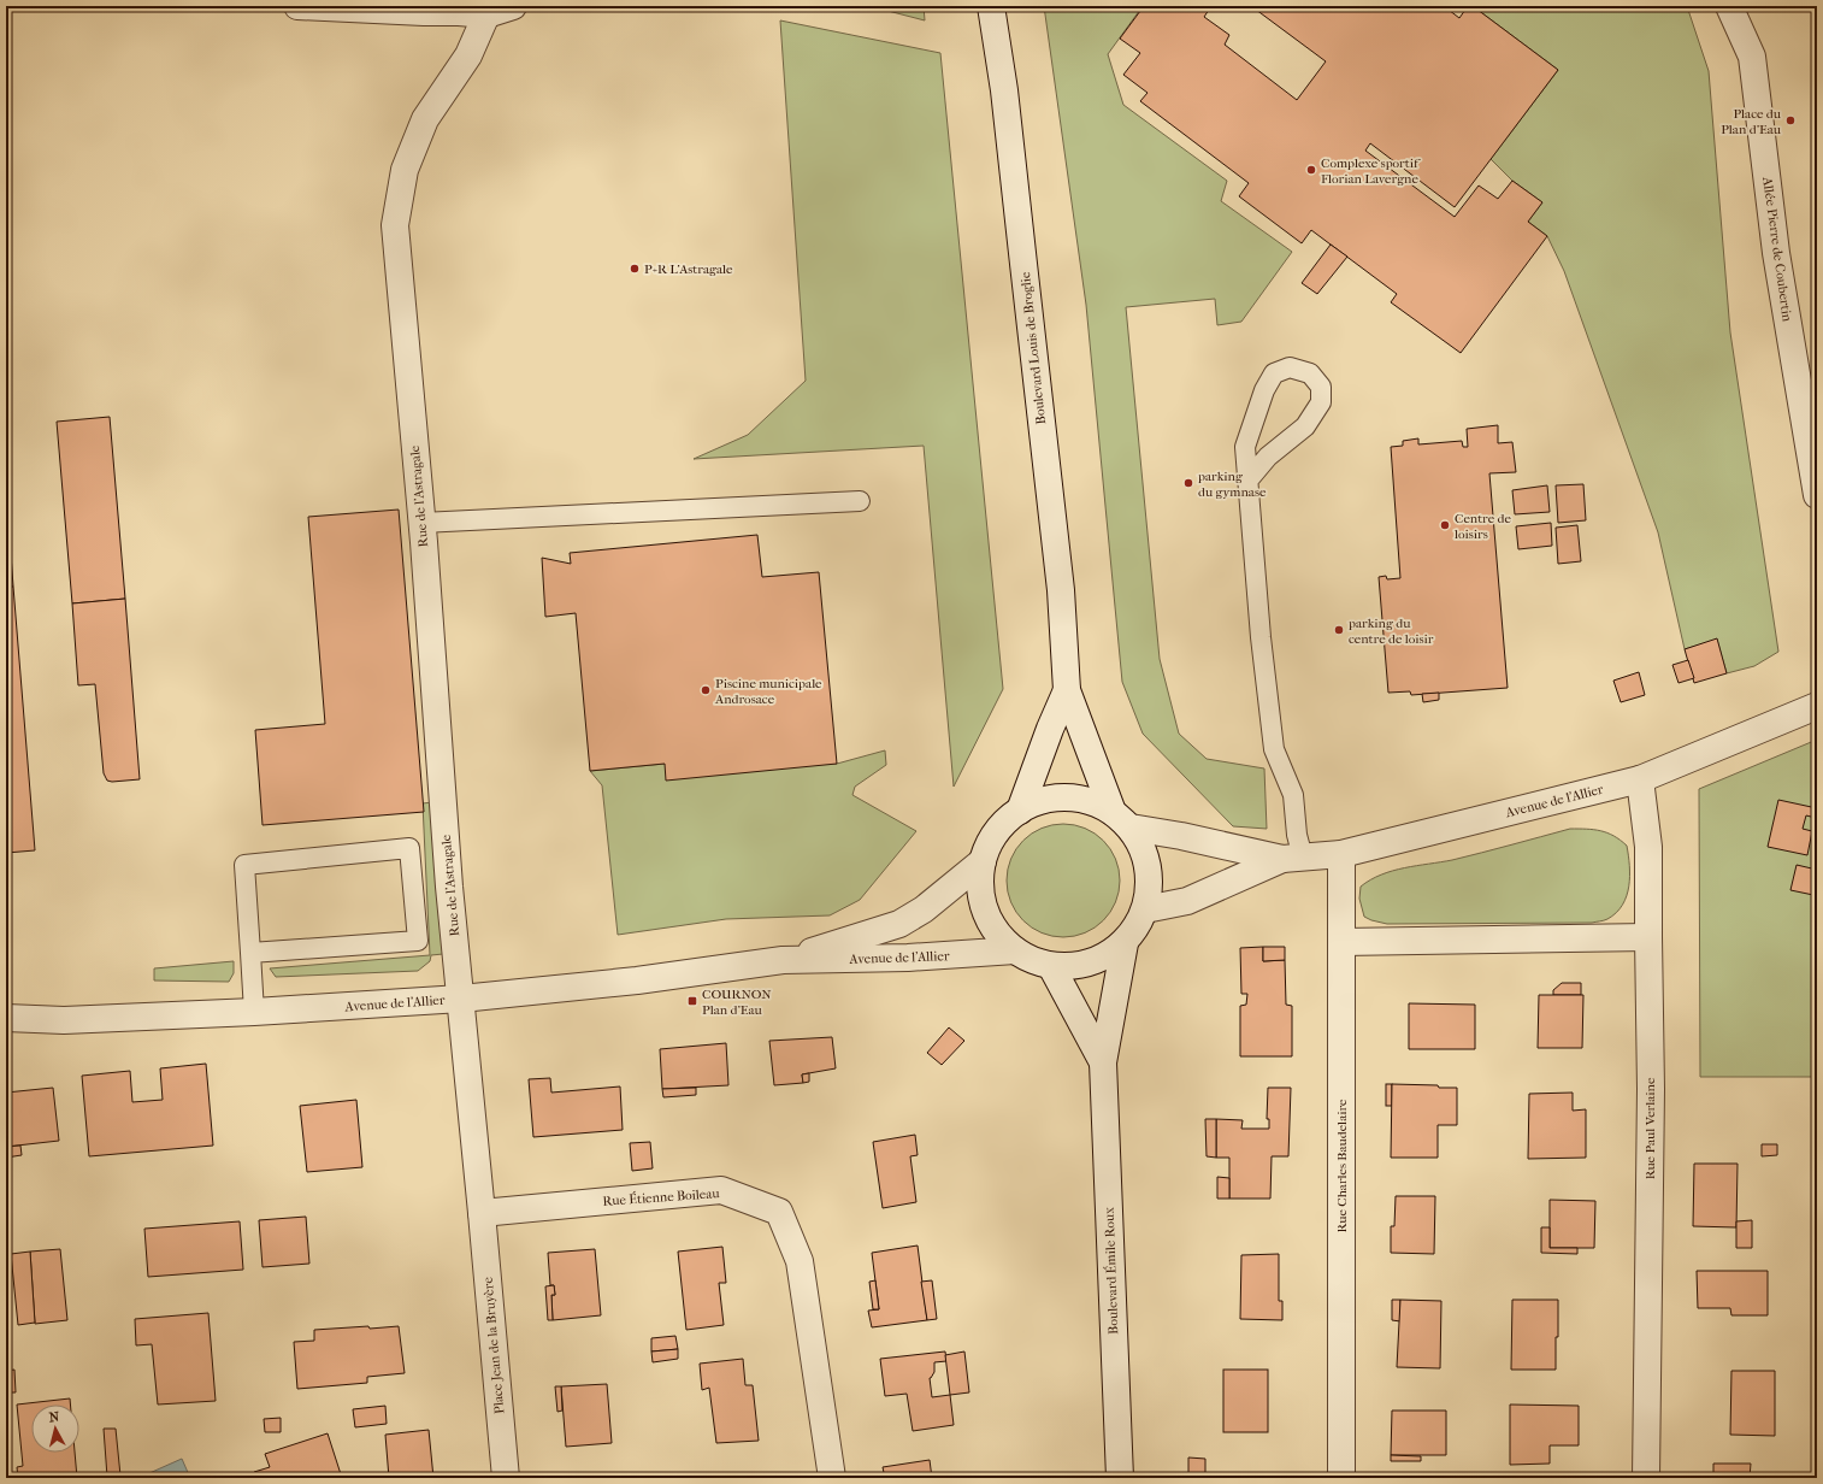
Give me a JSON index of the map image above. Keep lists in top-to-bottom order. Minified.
{"streets":{"street":["Allée Pierre de Coubertin","Boulevard Louis de Broglie","Rue de l'Astragale","Avenue de l'Allier","Rue Paul Verlaine","Rue Charles Baudelaire","Rue Étienne Boileau","Boulevard Émile Roux","Place Jean de la Bruyère"]},"crossings":[["Boulevard Louis de Broglie","Avenue de l'Allier"],["Boulevard Louis de Broglie","Boulevard Émile Roux"],["Rue de l'Astragale","Avenue de l'Allier"],["Avenue de l'Allier","Rue Paul Verlaine"],["Avenue de l'Allier","Rue Charles Baudelaire"],["Avenue de l'Allier","Boulevard Émile Roux"],["Rue Étienne Boileau","Place Jean de la Bruyère"]],"places":{"other":["Place du Plan d'Eau","Complexe sportif Florian Lavergne","P+R L'Astragale","parking du gymnase","Centre de loisirs","parking du centre de loisir","Piscine municipale Androsace"],"transit":["COURNON Plan d'Eau"]},"north":"top"}
